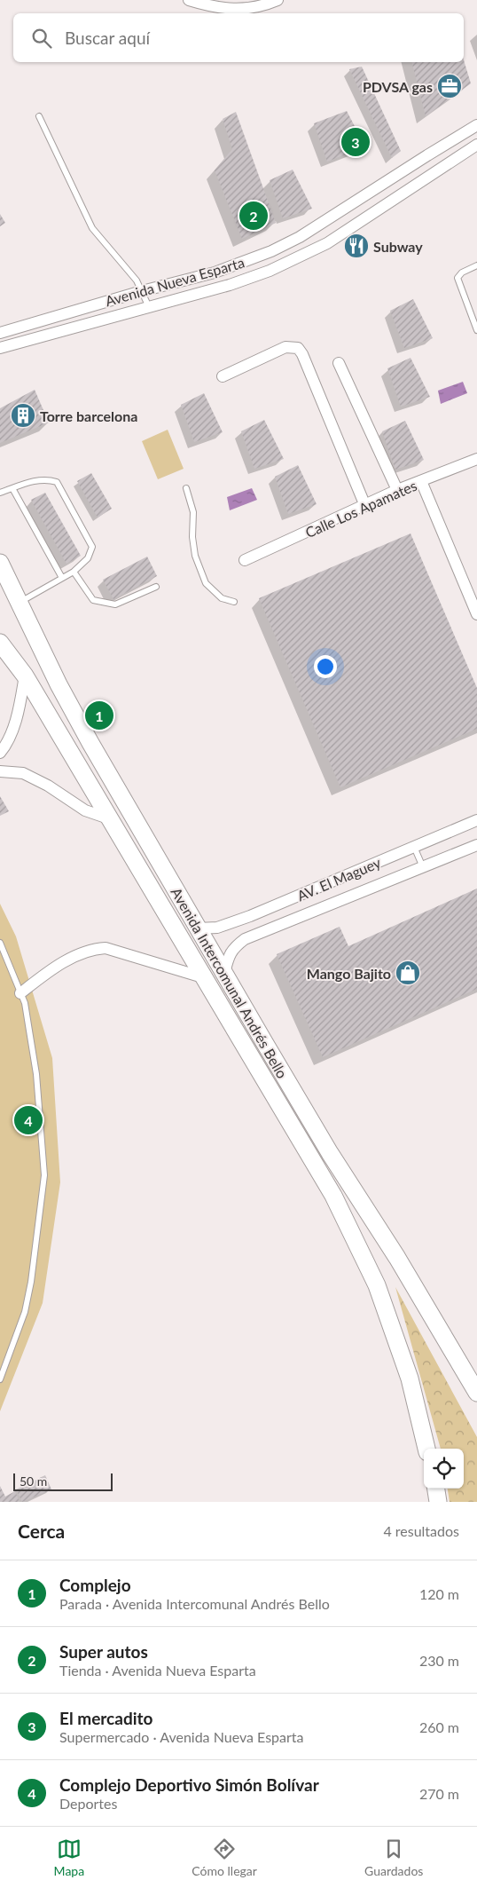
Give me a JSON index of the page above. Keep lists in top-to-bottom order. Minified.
{"streets":{"main road":["Avenida Intercomunal Andrés Bello"],"street":["Avenida Nueva Esparta","Calle Los Apamates","AV. El Maguey"]},"crossings":[["AV. El Maguey","Avenida Intercomunal Andrés Bello"]],"places":{"office":["PDVSA gas"],"restaurant":["Subway"],"building":["Torre barcelona"],"shop":["Mango Bajito"]},"scale_bar":"50 m","page":{"search":"Buscar aquí","pins":["3","2","1","4"],"scale":"50 m","heading":["Cerca","4 resultados"],"list":[{"mark":"1","name":"Complejo","note":"Parada · Avenida Intercomunal Andrés Bello","value":"120 m"},{"mark":"2","name":"Super autos","note":"Tienda · Avenida Nueva Esparta","value":"230 m"},{"mark":"3","name":"El mercadito","note":"Supermercado · Avenida Nueva Esparta","value":"260 m"},{"mark":"4","name":"Complejo Deportivo Simón Bolívar","note":"Deportes","value":"270 m"}],"nav":["Mapa","Cómo llegar","Guardados"]}}
